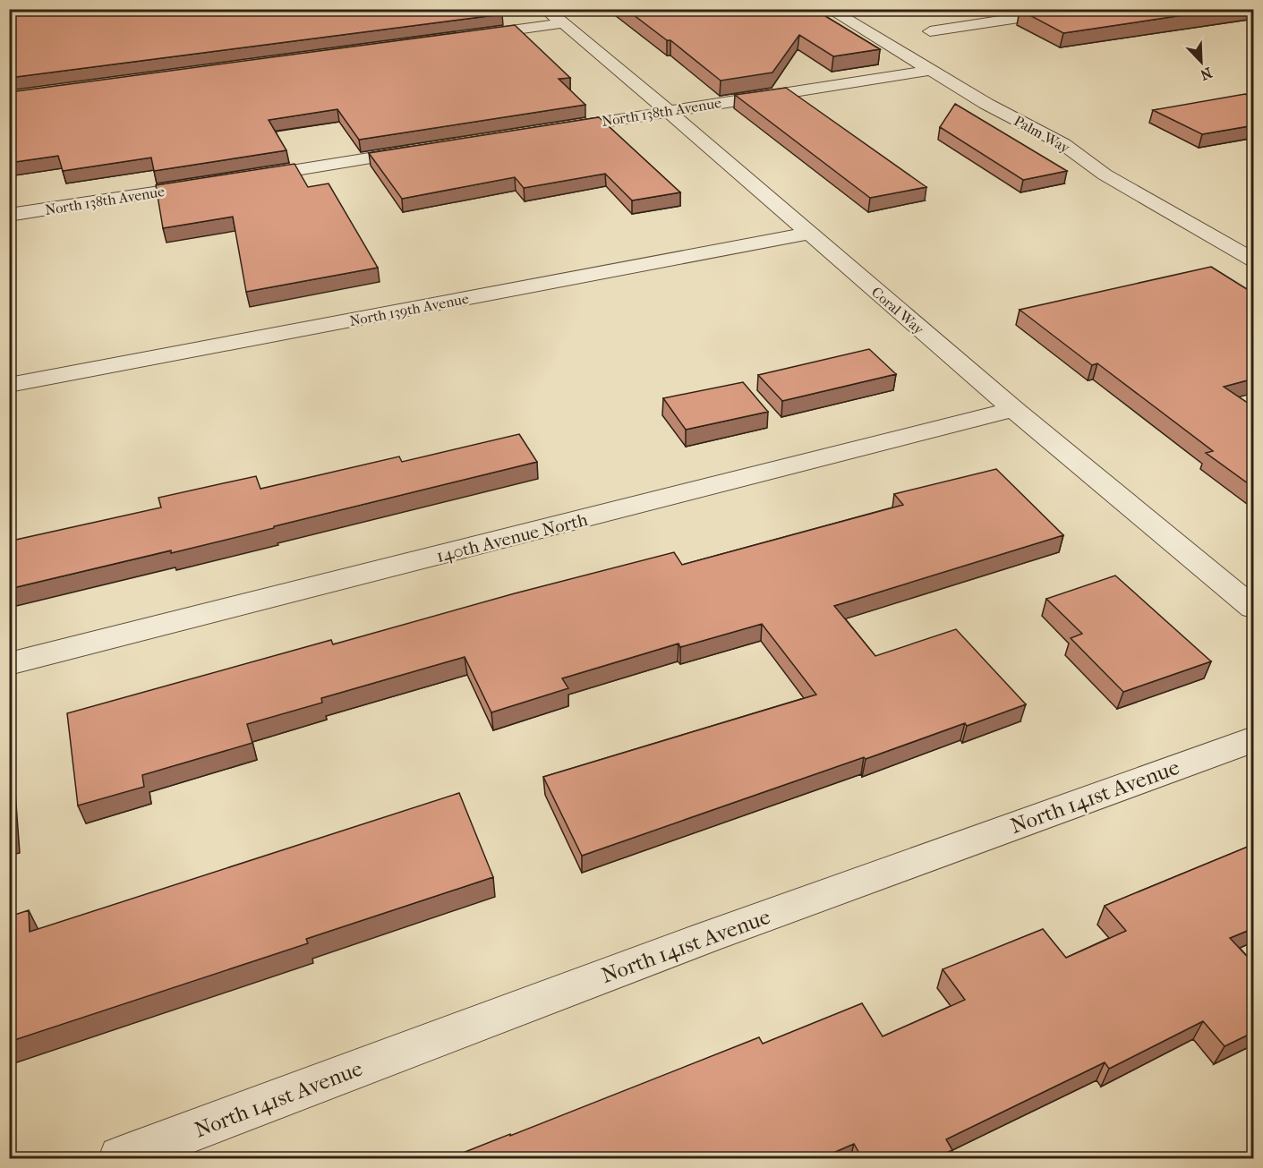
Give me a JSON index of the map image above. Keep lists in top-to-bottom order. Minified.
{"streets":{"street":["North 138th Avenue","Palm Way","North 139th Avenue","Coral Way","140th Avenue North","North 141st Avenue"]},"crossings":[["North 138th Avenue","Palm Way"],["North 138th Avenue","Coral Way"],["North 139th Avenue","Coral Way"],["Coral Way","140th Avenue North"]],"north":"bottom right"}
